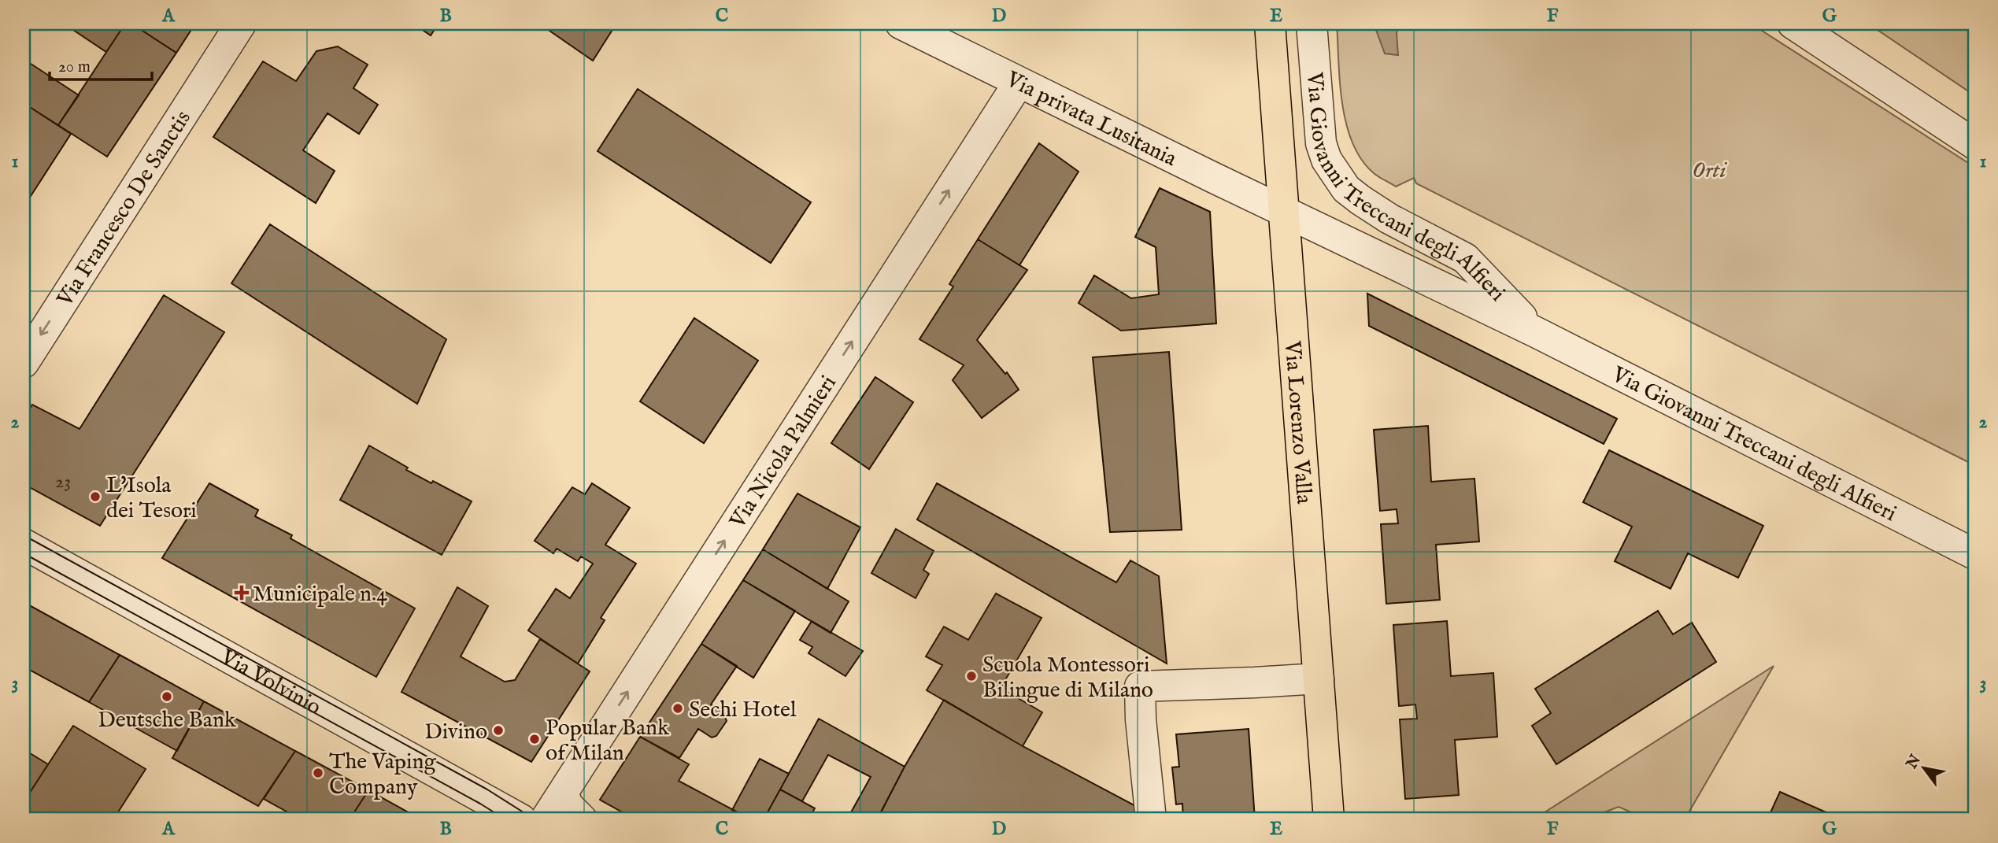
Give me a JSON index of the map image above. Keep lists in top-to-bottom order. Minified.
{"streets":{"main road":["Via Lorenzo Valla"],"street":["Via privata Lusitania","Via Giovanni Treccani degli Alfieri","Via Francesco De Sanctis","Via Nicola Palmieri","Via Volvinio"]},"crossings":[["Via privata Lusitania","Via Giovanni Treccani degli Alfieri"],["Via privata Lusitania","Via Lorenzo Valla"],["Via privata Lusitania","Via Nicola Palmieri"],["Via Giovanni Treccani degli Alfieri","Via Lorenzo Valla"]],"one_way":["Via Francesco De Sanctis","Via Nicola Palmieri"],"parks":["Orti"],"places":{"other":["L'Isola dei Tesori","Scuola Montessori Bilingue di Milano","Deutsche Bank","Sechi Hotel","Divino","Popular Bank of Milan","The Vaping Company"],"health":["Municipale n.4"]},"house_numbers":["23"],"scale_bar":"20 m","north":"top left","grid":{"columns":["A","B","C","D","E","F","G"],"rows":["1","2","3"]}}
